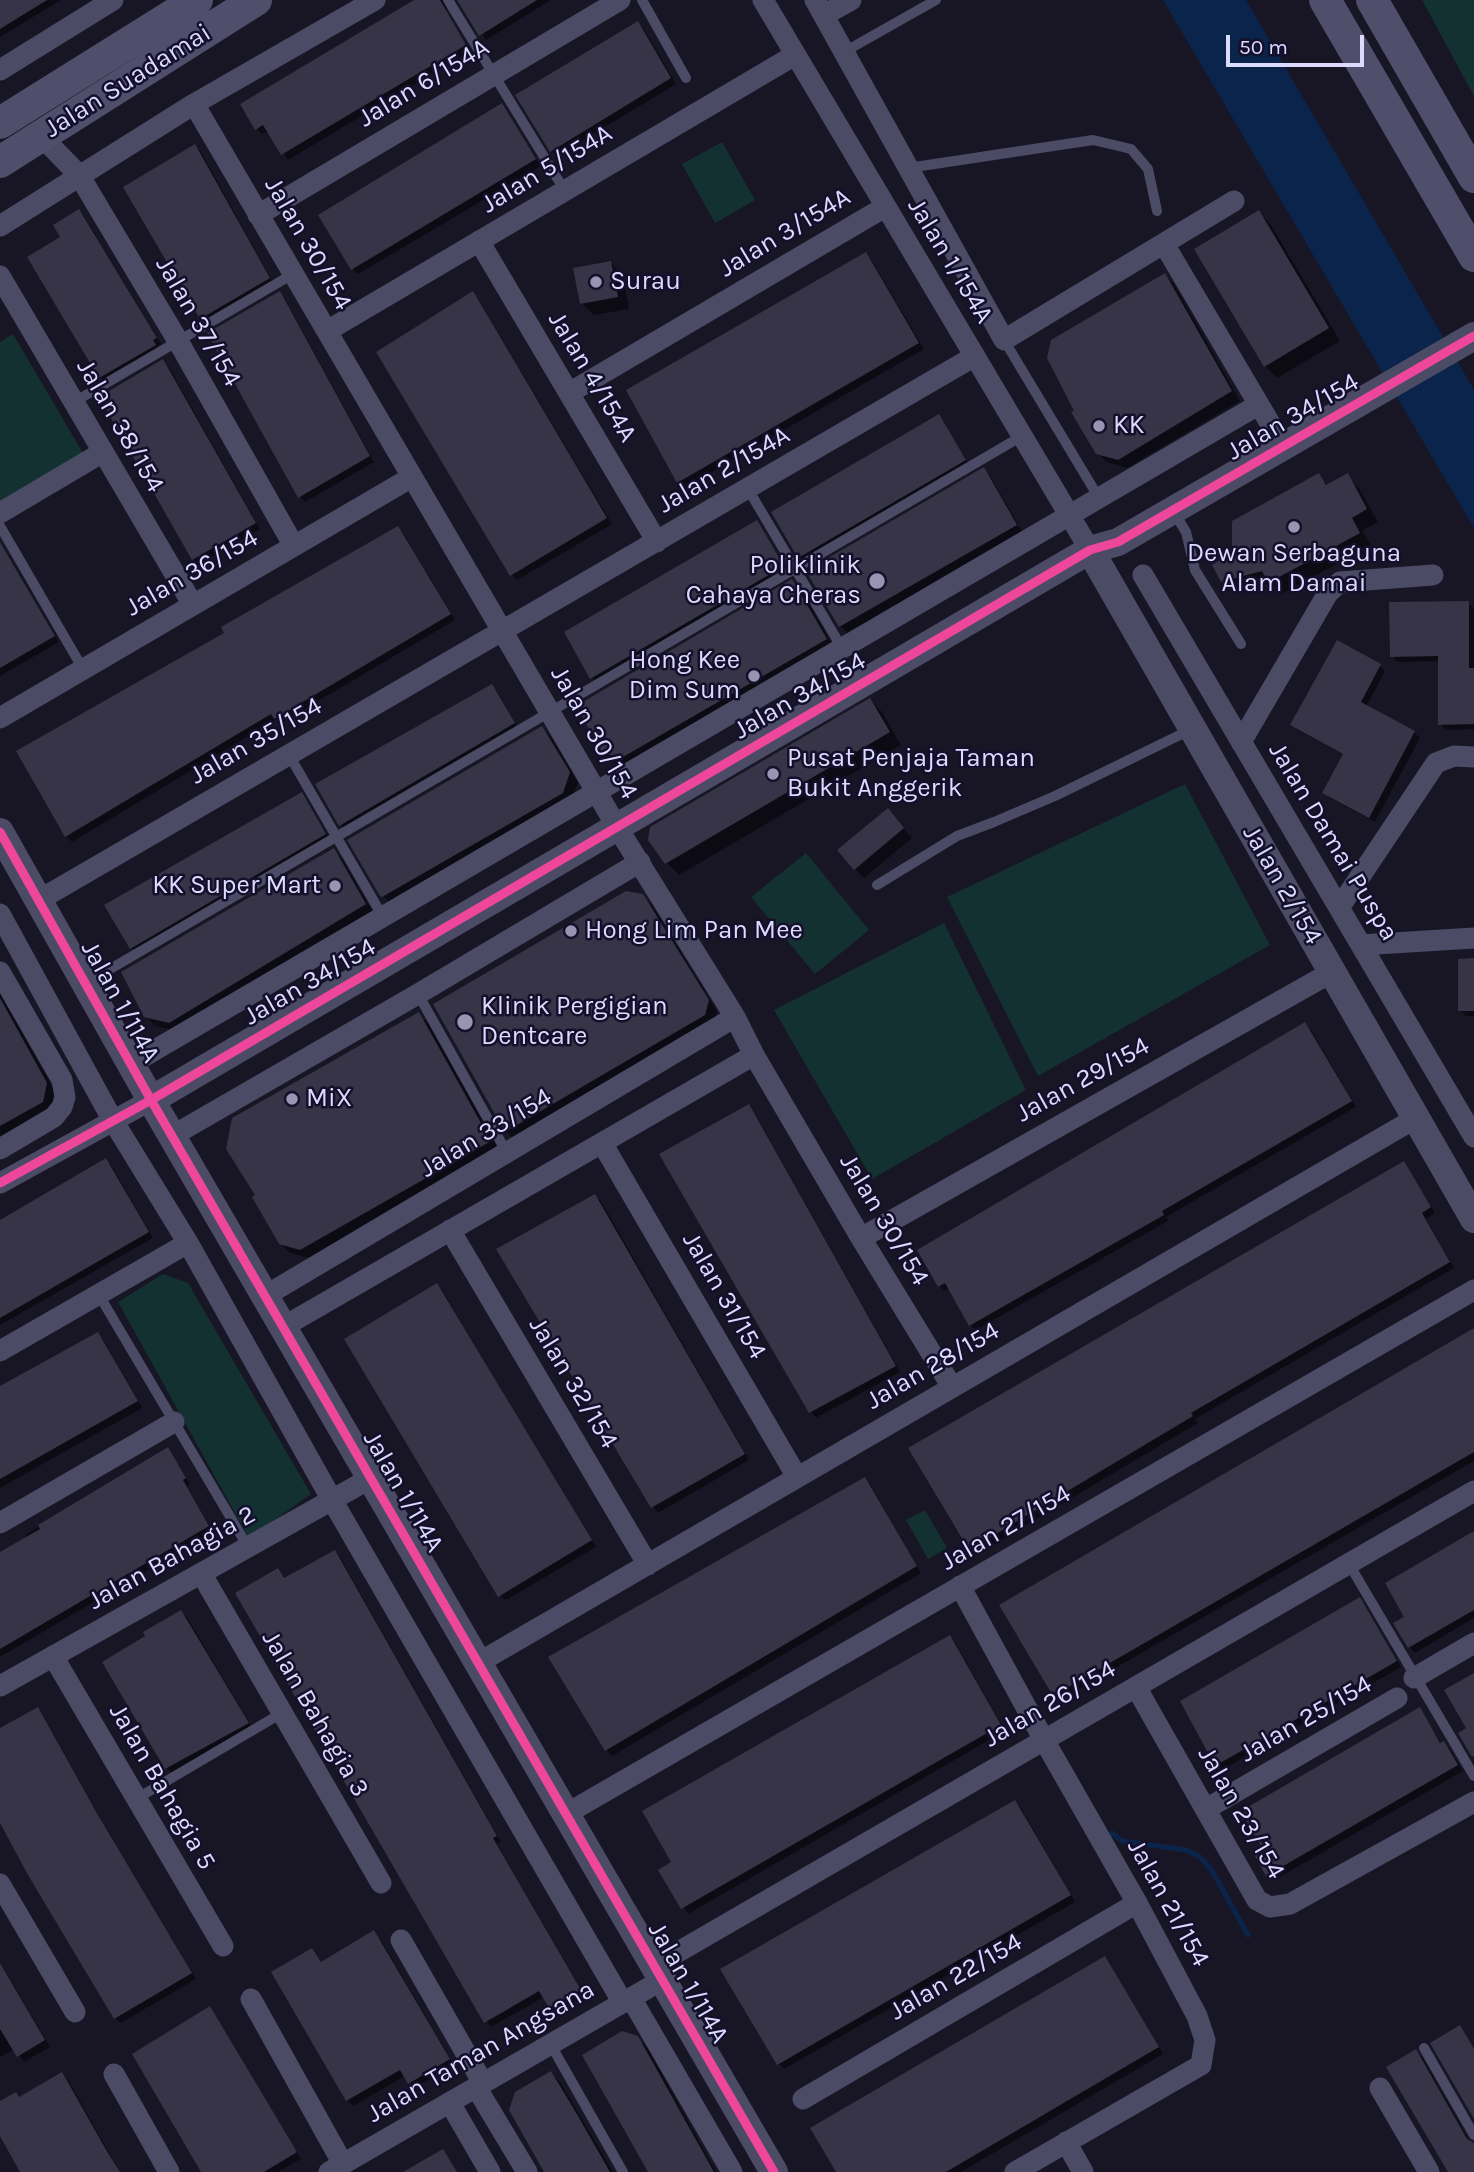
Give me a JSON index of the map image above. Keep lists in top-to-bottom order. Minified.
{"streets":{"main road":["Jalan Suadamai"],"street":["Jalan 6/154A","Jalan 5/154A","Jalan 3/154A","Jalan 30/154","Jalan 1/154A","Jalan 37/154","Jalan 4/154A","Jalan 34/154","Jalan 38/154","Jalan 2/154A","Jalan 36/154","Jalan 35/154","Jalan Damai Puspa","Jalan 2/154","Jalan 1/114A","Jalan 29/154","Jalan 33/154","Jalan 31/154","Jalan 28/154","Jalan 32/154","Jalan 27/154","Jalan Bahagia 2","Jalan 26/154","Jalan Bahagia 3","Jalan 25/154","Jalan Bahagia 5","Jalan 23/154","Jalan 21/154","Jalan 22/154","Jalan Taman Angsana"]},"crossings":[["Jalan Suadamai","Jalan 37/154"],["Jalan 6/154A","Jalan 30/154"],["Jalan 5/154A","Jalan 30/154"],["Jalan 5/154A","Jalan 1/154A"],["Jalan 5/154A","Jalan 4/154A"],["Jalan 3/154A","Jalan 1/154A"],["Jalan 3/154A","Jalan 4/154A"],["Jalan 30/154","Jalan 34/154"],["Jalan 30/154","Jalan 2/154A"],["Jalan 30/154","Jalan 36/154"],["Jalan 30/154","Jalan 35/154"],["Jalan 30/154","Jalan 29/154"],["Jalan 30/154","Jalan 33/154"],["Jalan 30/154","Jalan 28/154"],["Jalan 1/154A","Jalan 34/154"],["Jalan 1/154A","Jalan 2/154A"],["Jalan 1/154A","Jalan 2/154"],["Jalan 37/154","Jalan 36/154"],["Jalan 4/154A","Jalan 2/154A"],["Jalan 34/154","Jalan 2/154"],["Jalan 34/154","Jalan 1/114A"],["Jalan 38/154","Jalan 36/154"],["Jalan 2/154A","Jalan 35/154"],["Jalan 35/154","Jalan 1/114A"],["Jalan 2/154","Jalan 29/154"],["Jalan 2/154","Jalan 28/154"],["Jalan 1/114A","Jalan 33/154"],["Jalan 1/114A","Jalan 28/154"],["Jalan 1/114A","Jalan 27/154"],["Jalan 1/114A","Jalan Bahagia 2"],["Jalan 1/114A","Jalan 26/154"],["Jalan 1/114A","Jalan Taman Angsana"],["Jalan 31/154","Jalan 28/154"],["Jalan 28/154","Jalan 32/154"],["Jalan 27/154","Jalan 21/154"],["Jalan Bahagia 2","Jalan Bahagia 3"],["Jalan Bahagia 2","Jalan Bahagia 5"],["Jalan 26/154","Jalan 23/154"],["Jalan 26/154","Jalan 21/154"],["Jalan 26/154","Jalan Taman Angsana"],["Jalan 25/154","Jalan 23/154"],["Jalan 21/154","Jalan 22/154"]],"places":["Surau","KK","Dewan Serbaguna Alam Damai","Poliklinik Cahaya Cheras","Hong Kee Dim Sum","Pusat Penjaja Taman Bukit Anggerik","KK Super Mart","Hong Lim Pan Mee","Klinik Pergigian Dentcare","MiX"],"scale_bar":"50 m"}
